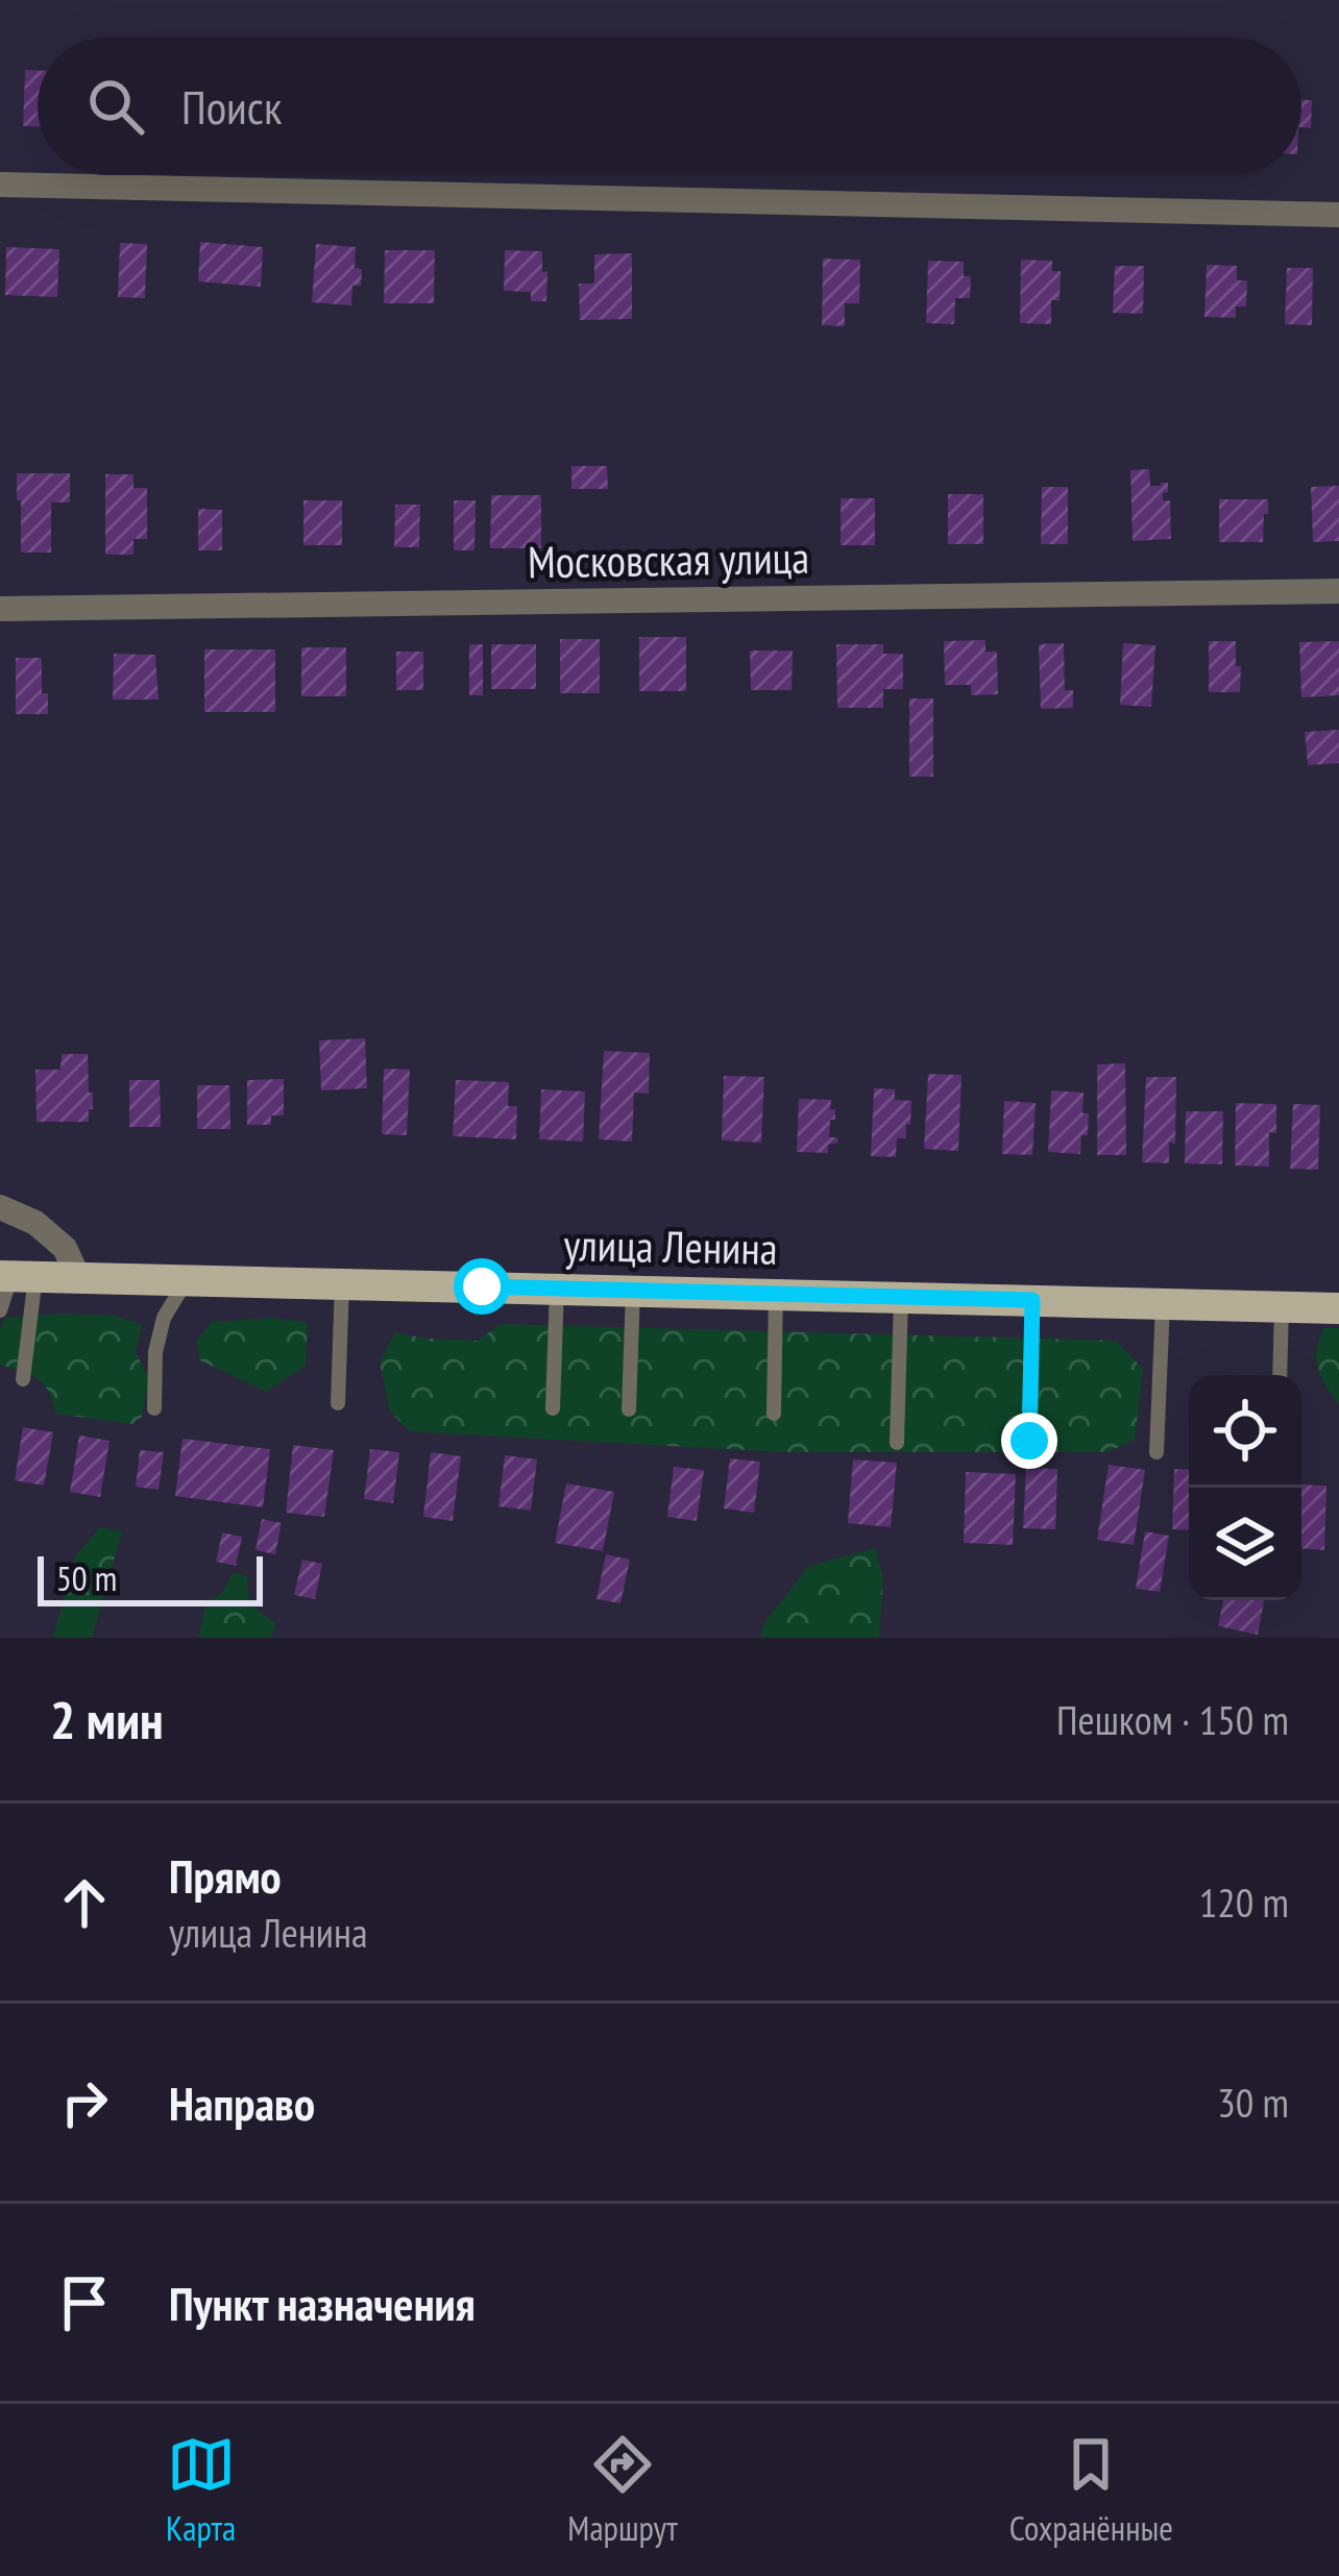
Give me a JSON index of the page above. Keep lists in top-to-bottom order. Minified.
{"streets":{"main road":["улица Ленина"],"street":["Московская улица"]},"scale_bar":"50 m","page":{"search":"Поиск","scale":"50 m","heading":["2 мин","Пешком · 150 m"],"list":[["Прямо","улица Ленина","120 m"],["Направо","30 m"],"Пункт назначения"],"nav":["Карта","Маршрут","Сохранённые"]}}
